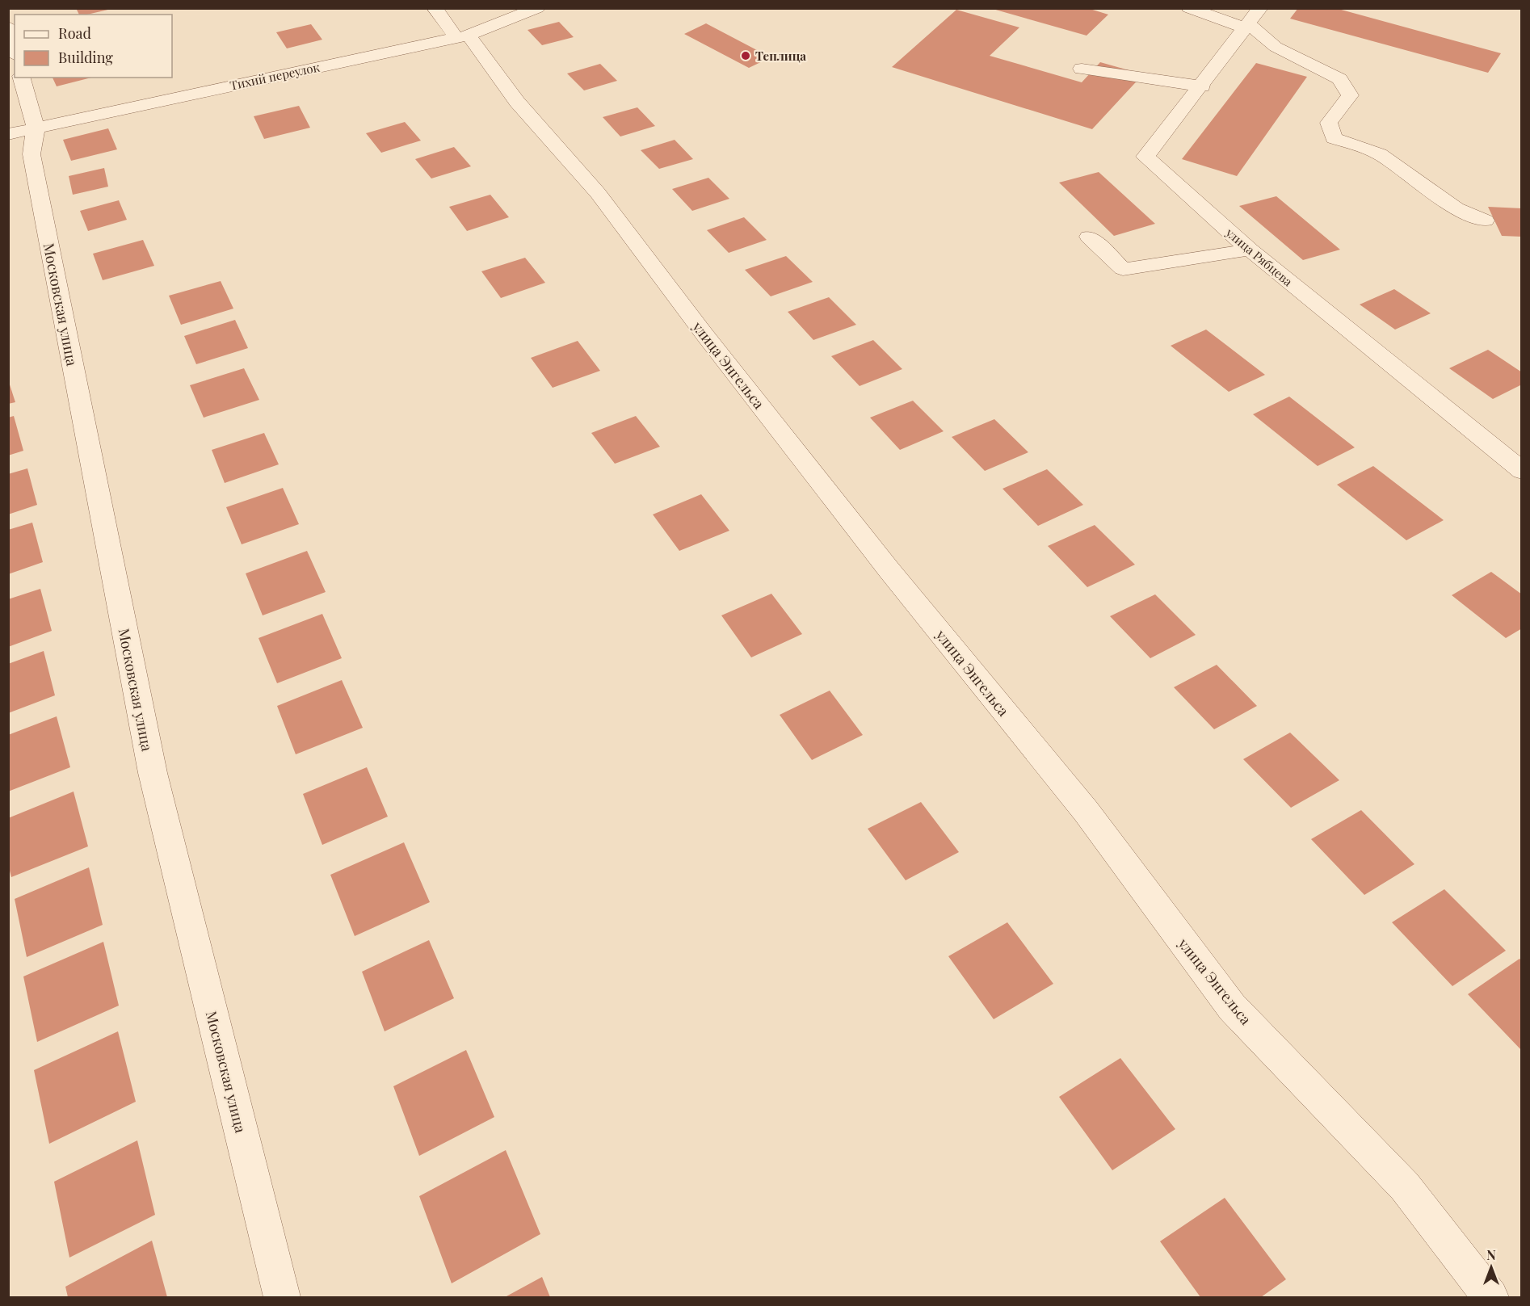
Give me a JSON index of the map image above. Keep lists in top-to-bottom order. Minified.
{"streets":{"street":["Тихий переулок","улица Рябцева","Московская улица","улица Энгельса"]},"crossings":[["Тихий переулок","Московская улица"],["Тихий переулок","улица Энгельса"]],"places":["Теплица"],"legend":["Road","Building"],"north":"top"}
